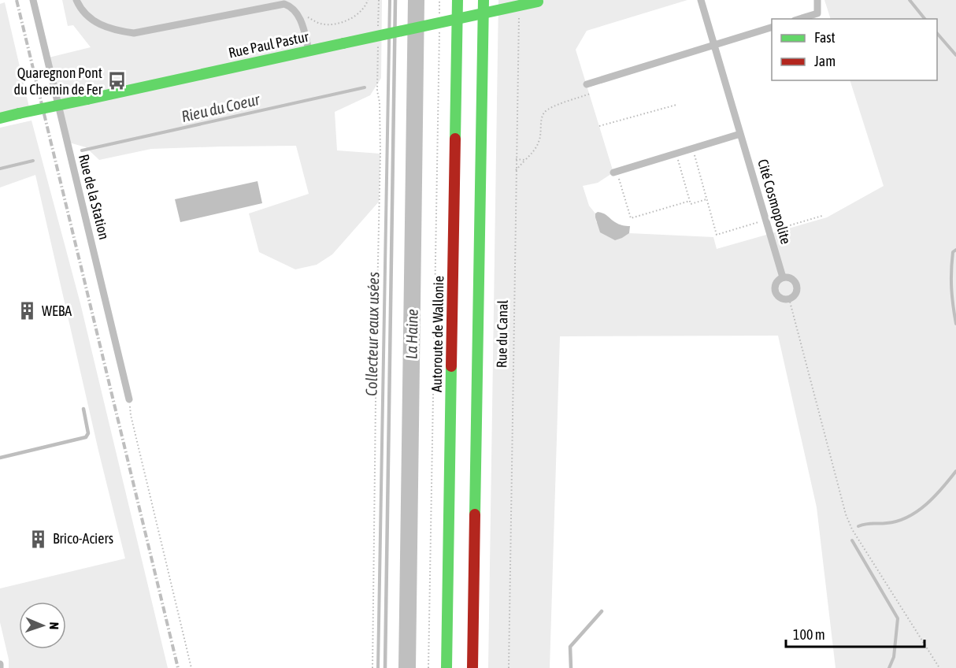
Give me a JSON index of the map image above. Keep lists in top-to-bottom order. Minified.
{"streets":{"main road":["Rue Paul Pastur","Autoroute de Wallonie"],"street":["Rue de la Station","Cité Cosmopolite"],"path":["Rue du Canal"]},"water":["Rieu du Coeur","Collecteur eaux usées","La Haine"],"places":{"bus stop":["Quaregnon Pont du Chemin de Fer"],"building":["WEBA","Brico-Aciers"]},"legend":["Fast","Jam"],"scale_bar":"100 m","north":"right"}
